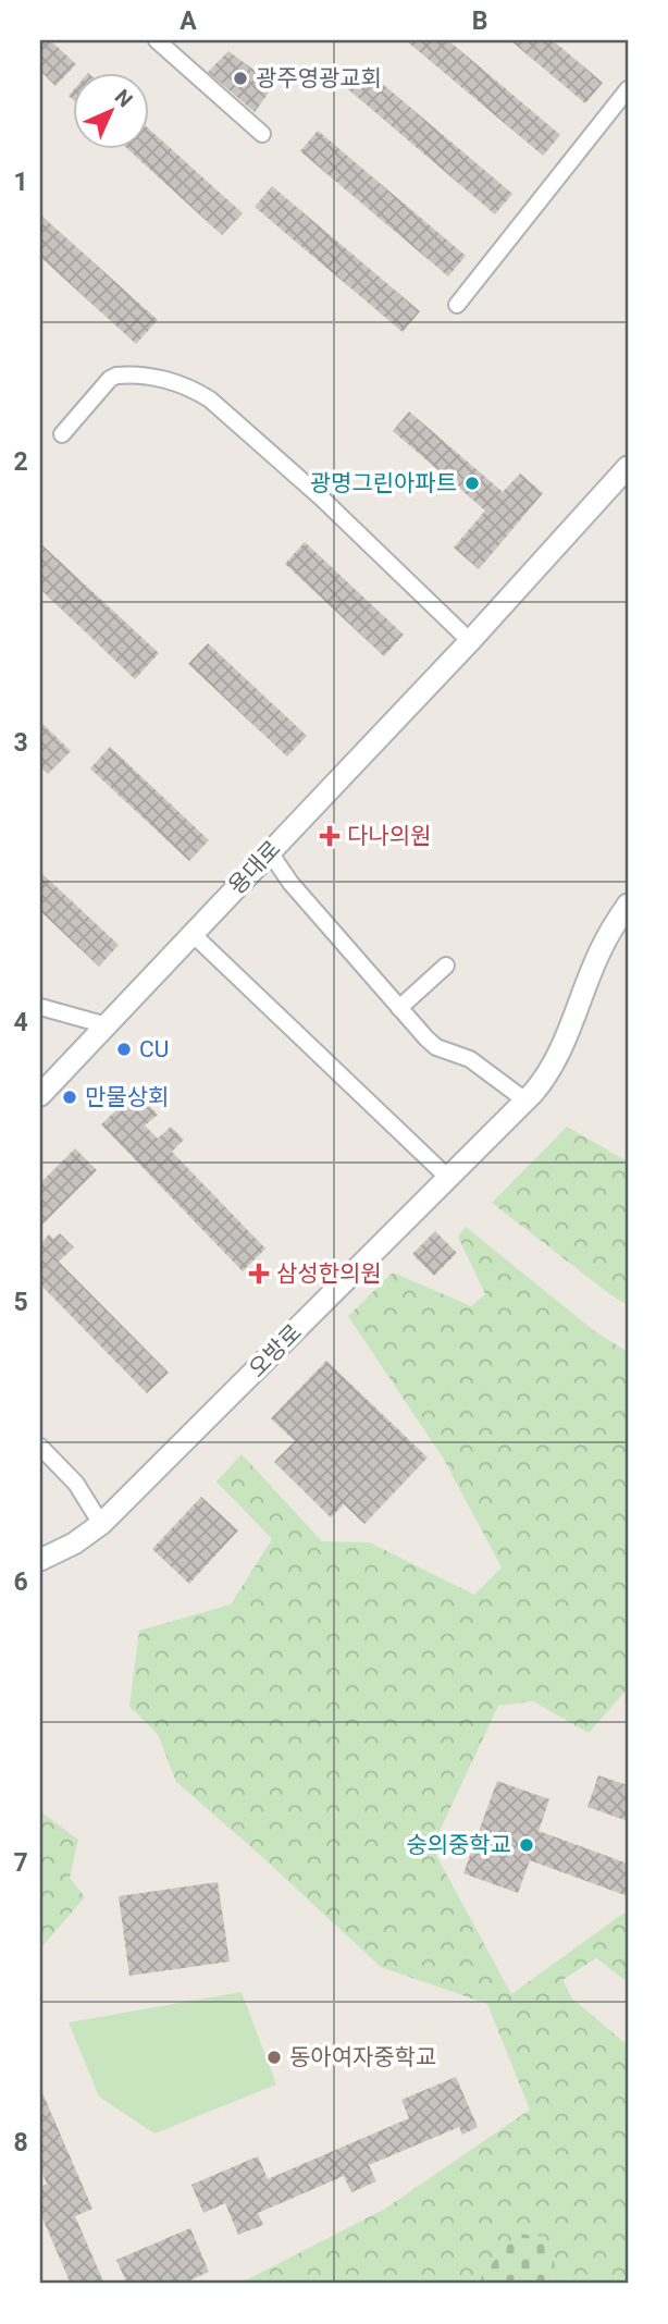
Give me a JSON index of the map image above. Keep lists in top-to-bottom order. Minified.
{"streets":{"main road":["용대로","오방로"]},"places":{"other":["광주영광교회","광명그린아파트","CU","만물상회","숭의중학교","동아여자중학교"],"health":["다나의원","삼성한의원"]},"north":"top right","grid":{"columns":["A","B"],"rows":["1","2","3","4","5","6","7","8"]}}
